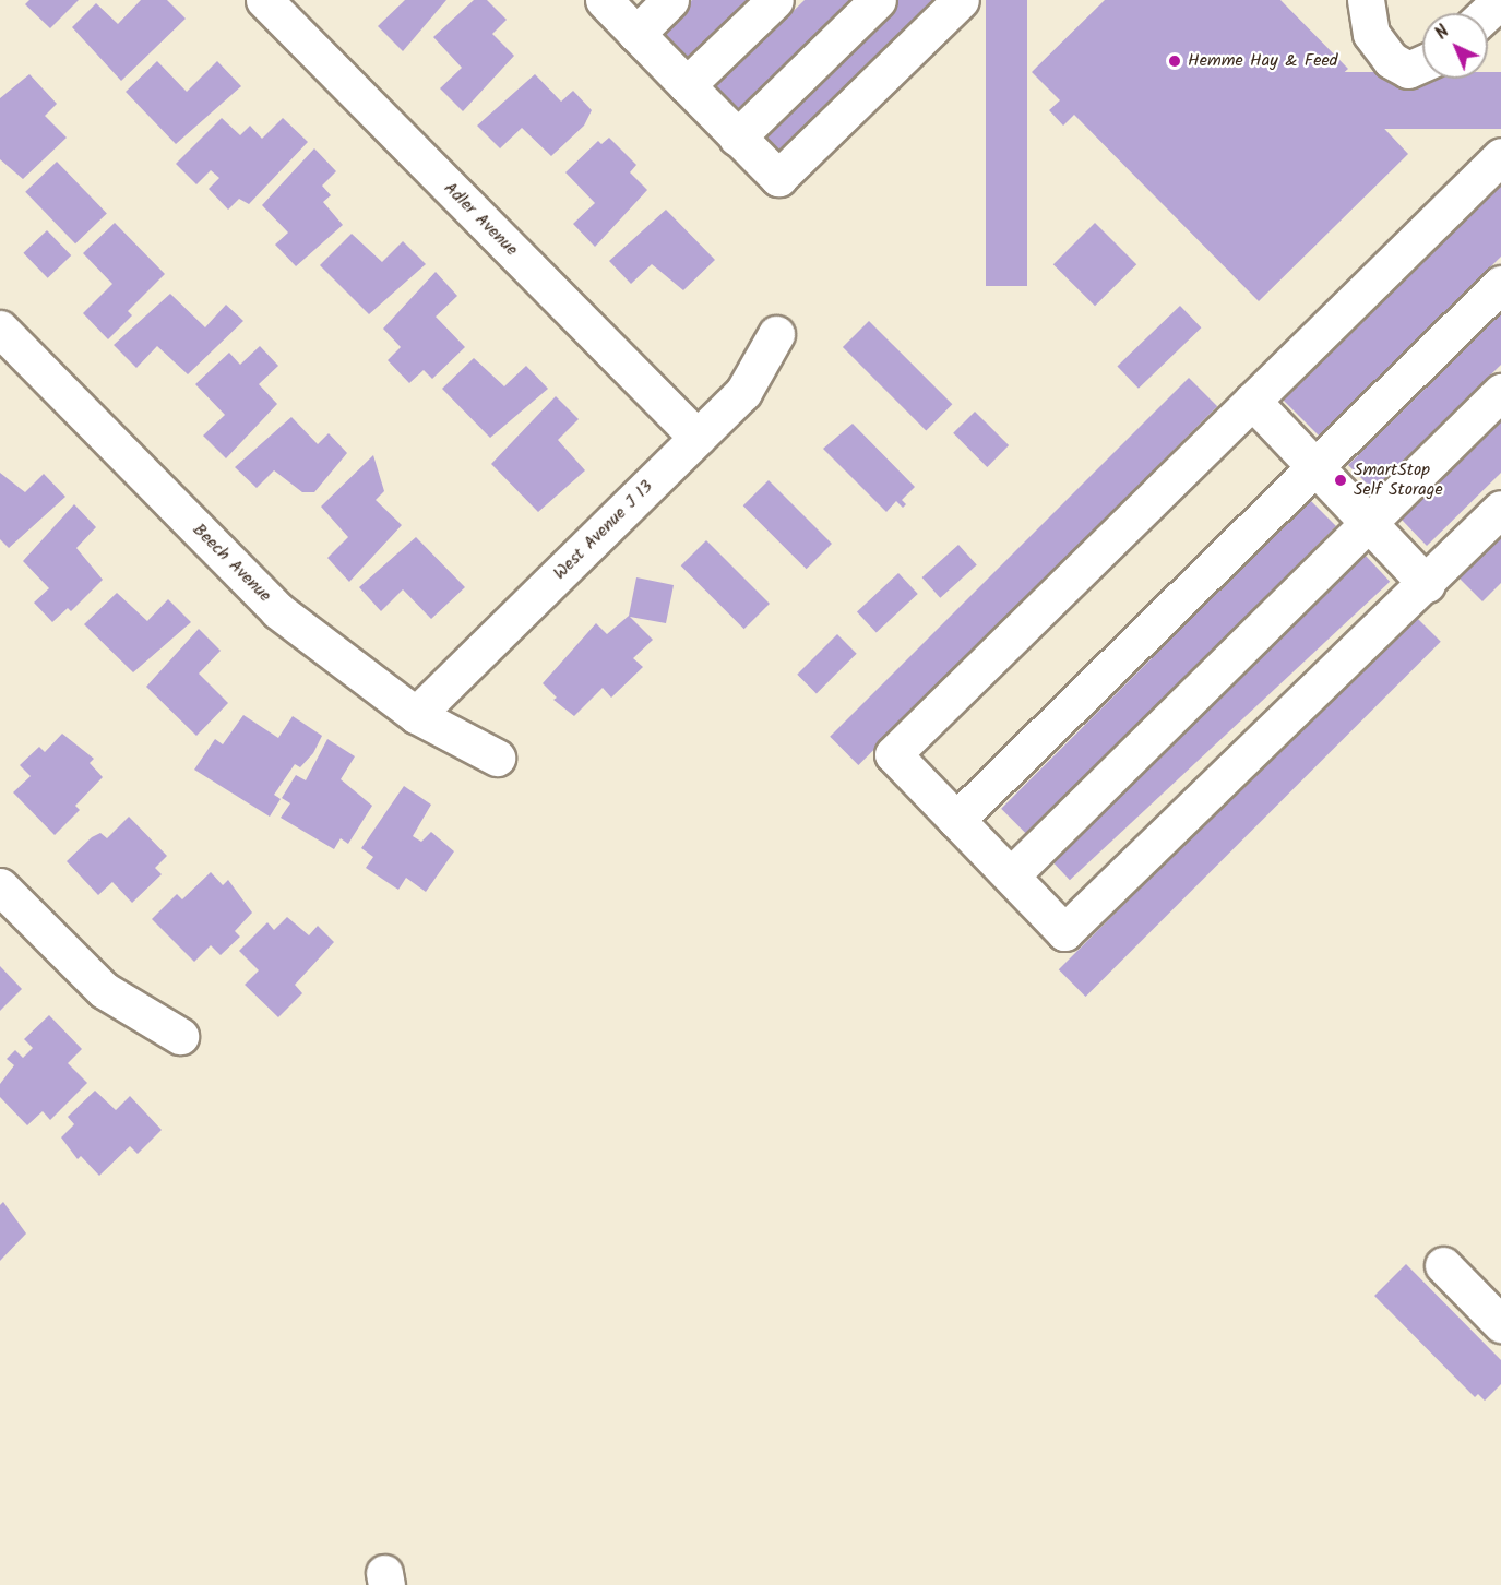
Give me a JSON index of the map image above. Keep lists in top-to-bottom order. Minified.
{"streets":{"street":["Adler Avenue","West Avenue J 13","Beech Avenue"]},"crossings":[["Adler Avenue","West Avenue J 13"],["West Avenue J 13","Beech Avenue"]],"places":["Hemme Hay & Feed","SmartStop Self Storage"],"north":"top left"}
